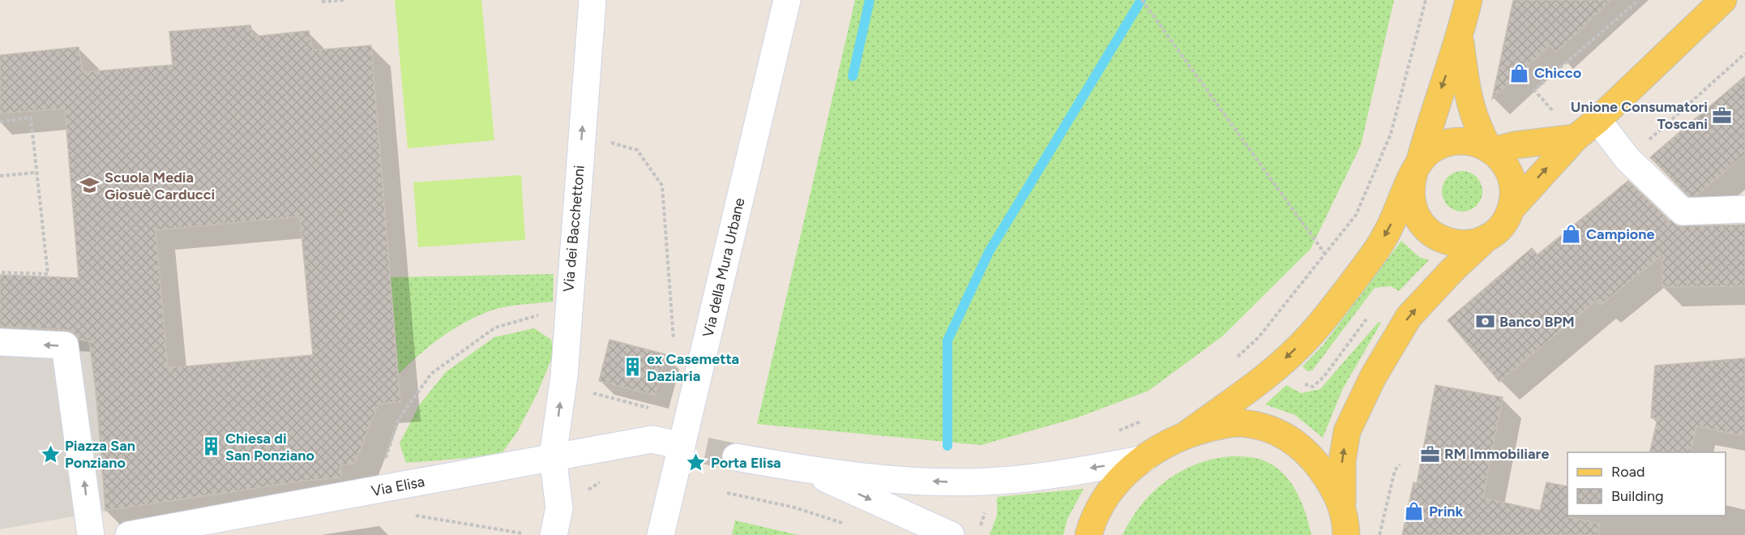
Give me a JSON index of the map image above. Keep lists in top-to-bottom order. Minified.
{"streets":{"street":["Via dei Bacchettoni","Via della Mura Urbane","Via Elisa"]},"crossings":[["Via dei Bacchettoni","Via Elisa"]],"one_way":["Via dei Bacchettoni"],"places":{"shop":["Chicco","Campione","Prink"],"office":["Unione Consumatori Toscani","RM Immobiliare"],"school or university":["Scuola Media Giosuè Carducci"],"bank":["Banco BPM"],"building":["ex Casemetta Daziaria","Chiesa di San Ponziano"],"place":["Piazza San Ponziano","Porta Elisa"]},"legend":["Road","Building"]}
